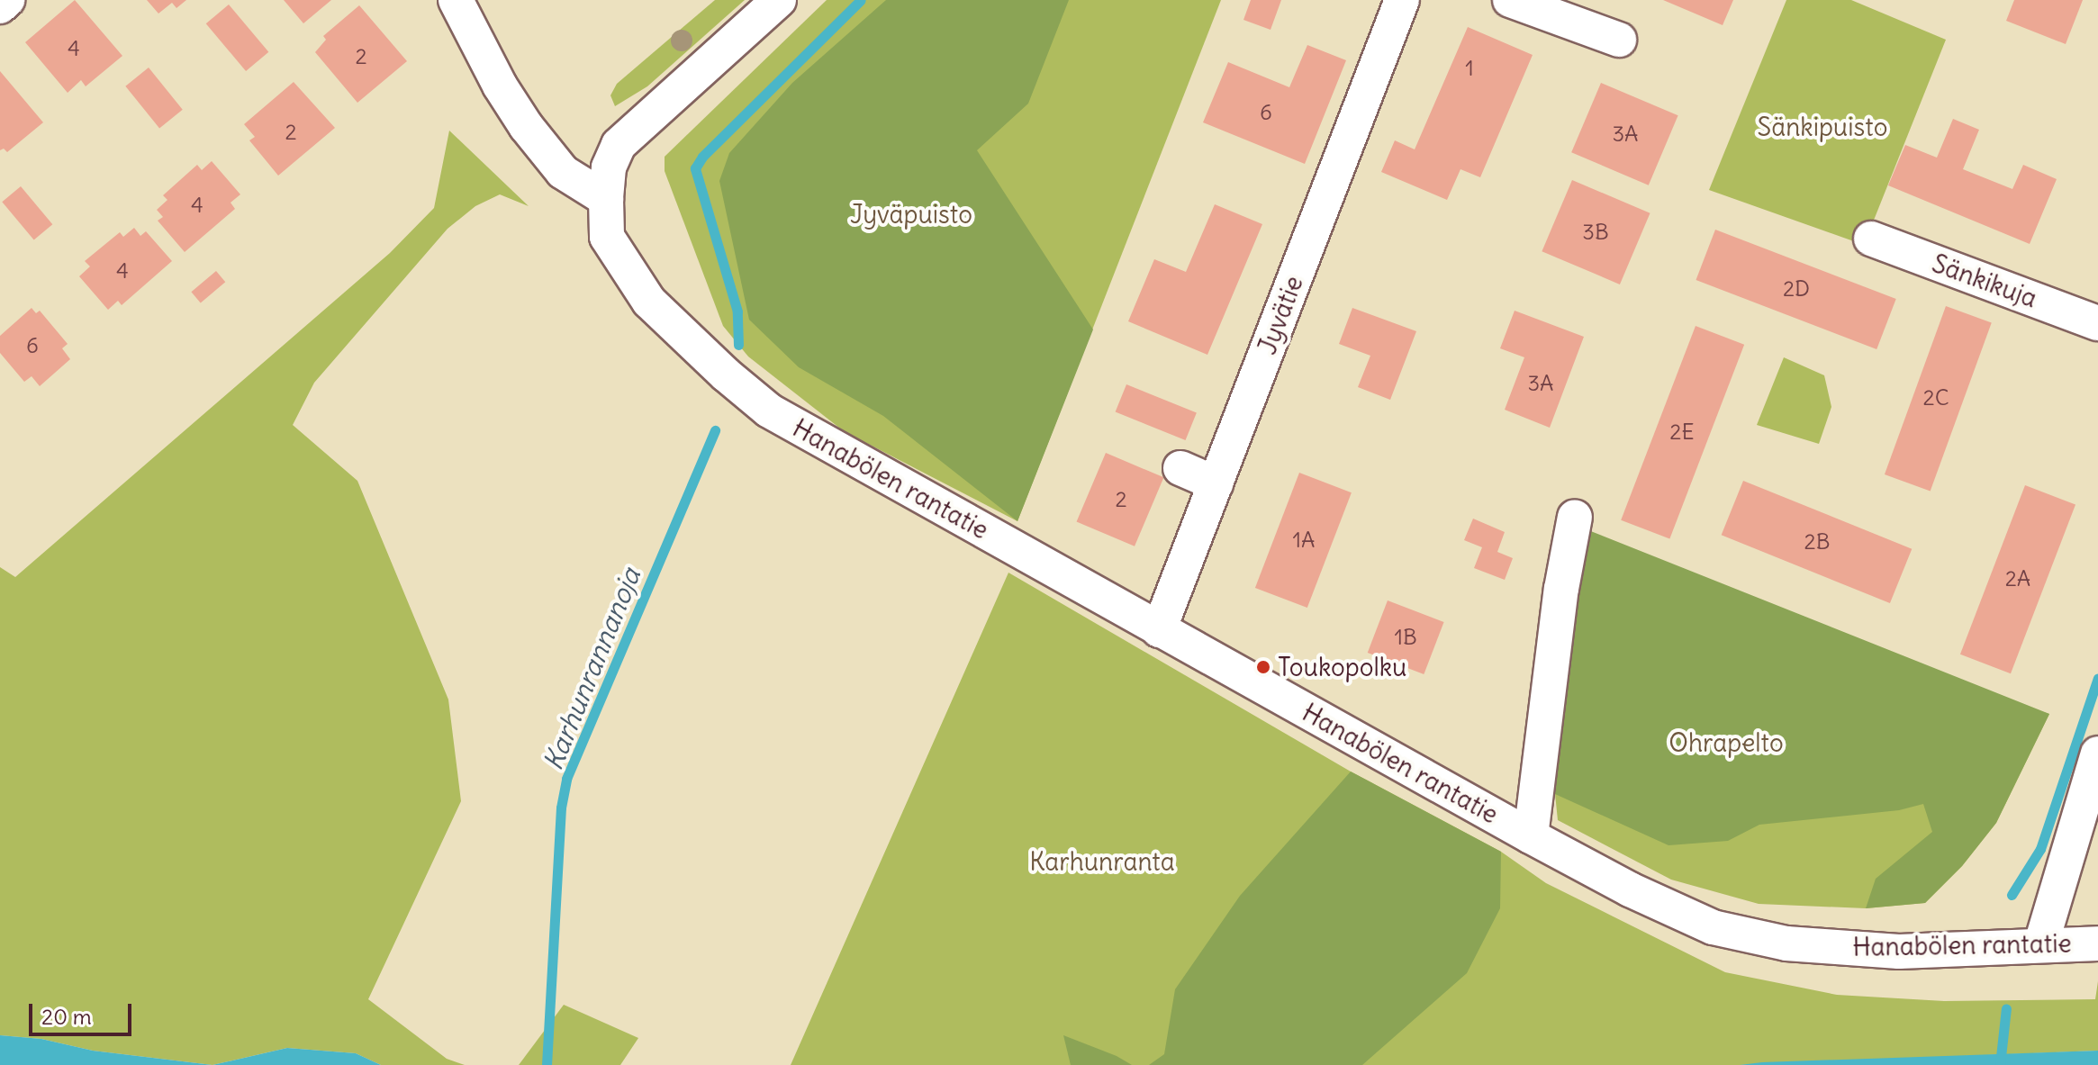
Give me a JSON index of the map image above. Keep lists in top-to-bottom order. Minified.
{"streets":{"street":["Sänkikuja","Jyvätie","Hanabölen rantatie"]},"crossings":[["Jyvätie","Hanabölen rantatie"]],"water":["Karhunrannanoja"],"parks":["Sänkipuisto","Jyväpuisto","Ohrapelto","Karhunranta"],"places":["Toukopolku"],"house_numbers":["4","2","1","6","2","3A","4","3B","4","2D","6","3A","2C","2E","2","1A","2B","2A","1B"],"scale_bar":"20 m"}
